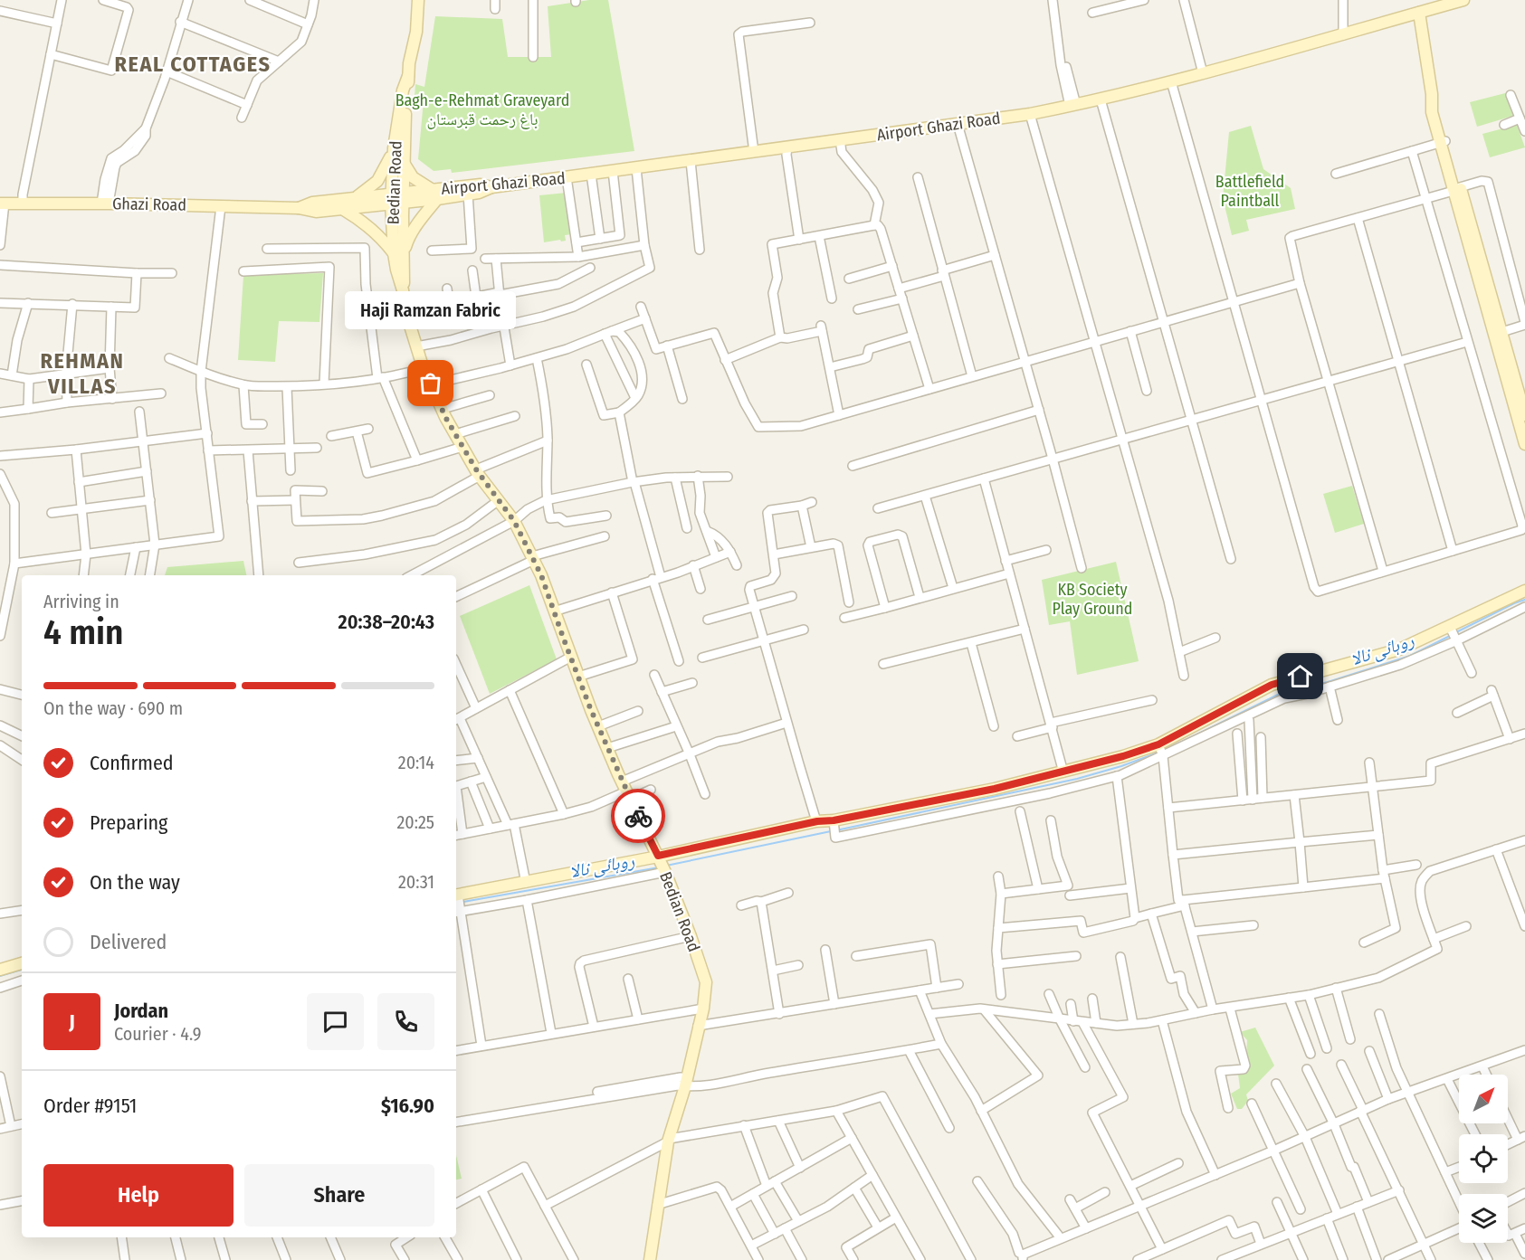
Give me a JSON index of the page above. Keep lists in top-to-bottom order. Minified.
{"streets":{"main road":["Airport Ghazi Road","Bedian Road","Ghazi Road"]},"crossings":[["Airport Ghazi Road","Ghazi Road"],["Bedian Road","Ghazi Road"]],"districts":["REAL COTTAGES","REHMAN VILLAS"],"water":["روہائی نالا"],"parks":["Bagh-e-Rehmat Graveyard باغ رحمت قبرستان","Battlefield Paintball","KB Society Play Ground"],"places":["Haji Ramzan Fabric"],"north":"top right","page":{"bubble":"Haji Ramzan Fabric","heading":["4 min","Arriving in","20:38–20:43"],"panel":["Jordan","Courier · 4.9","Order #9151","$16.90"],"bar":"On the way · 690 m","list":[["Confirmed","20:14"],["Preparing","20:25"],["On the way","20:31"],"Delivered"],"round":"J","buttons":["Help","Share"]}}
